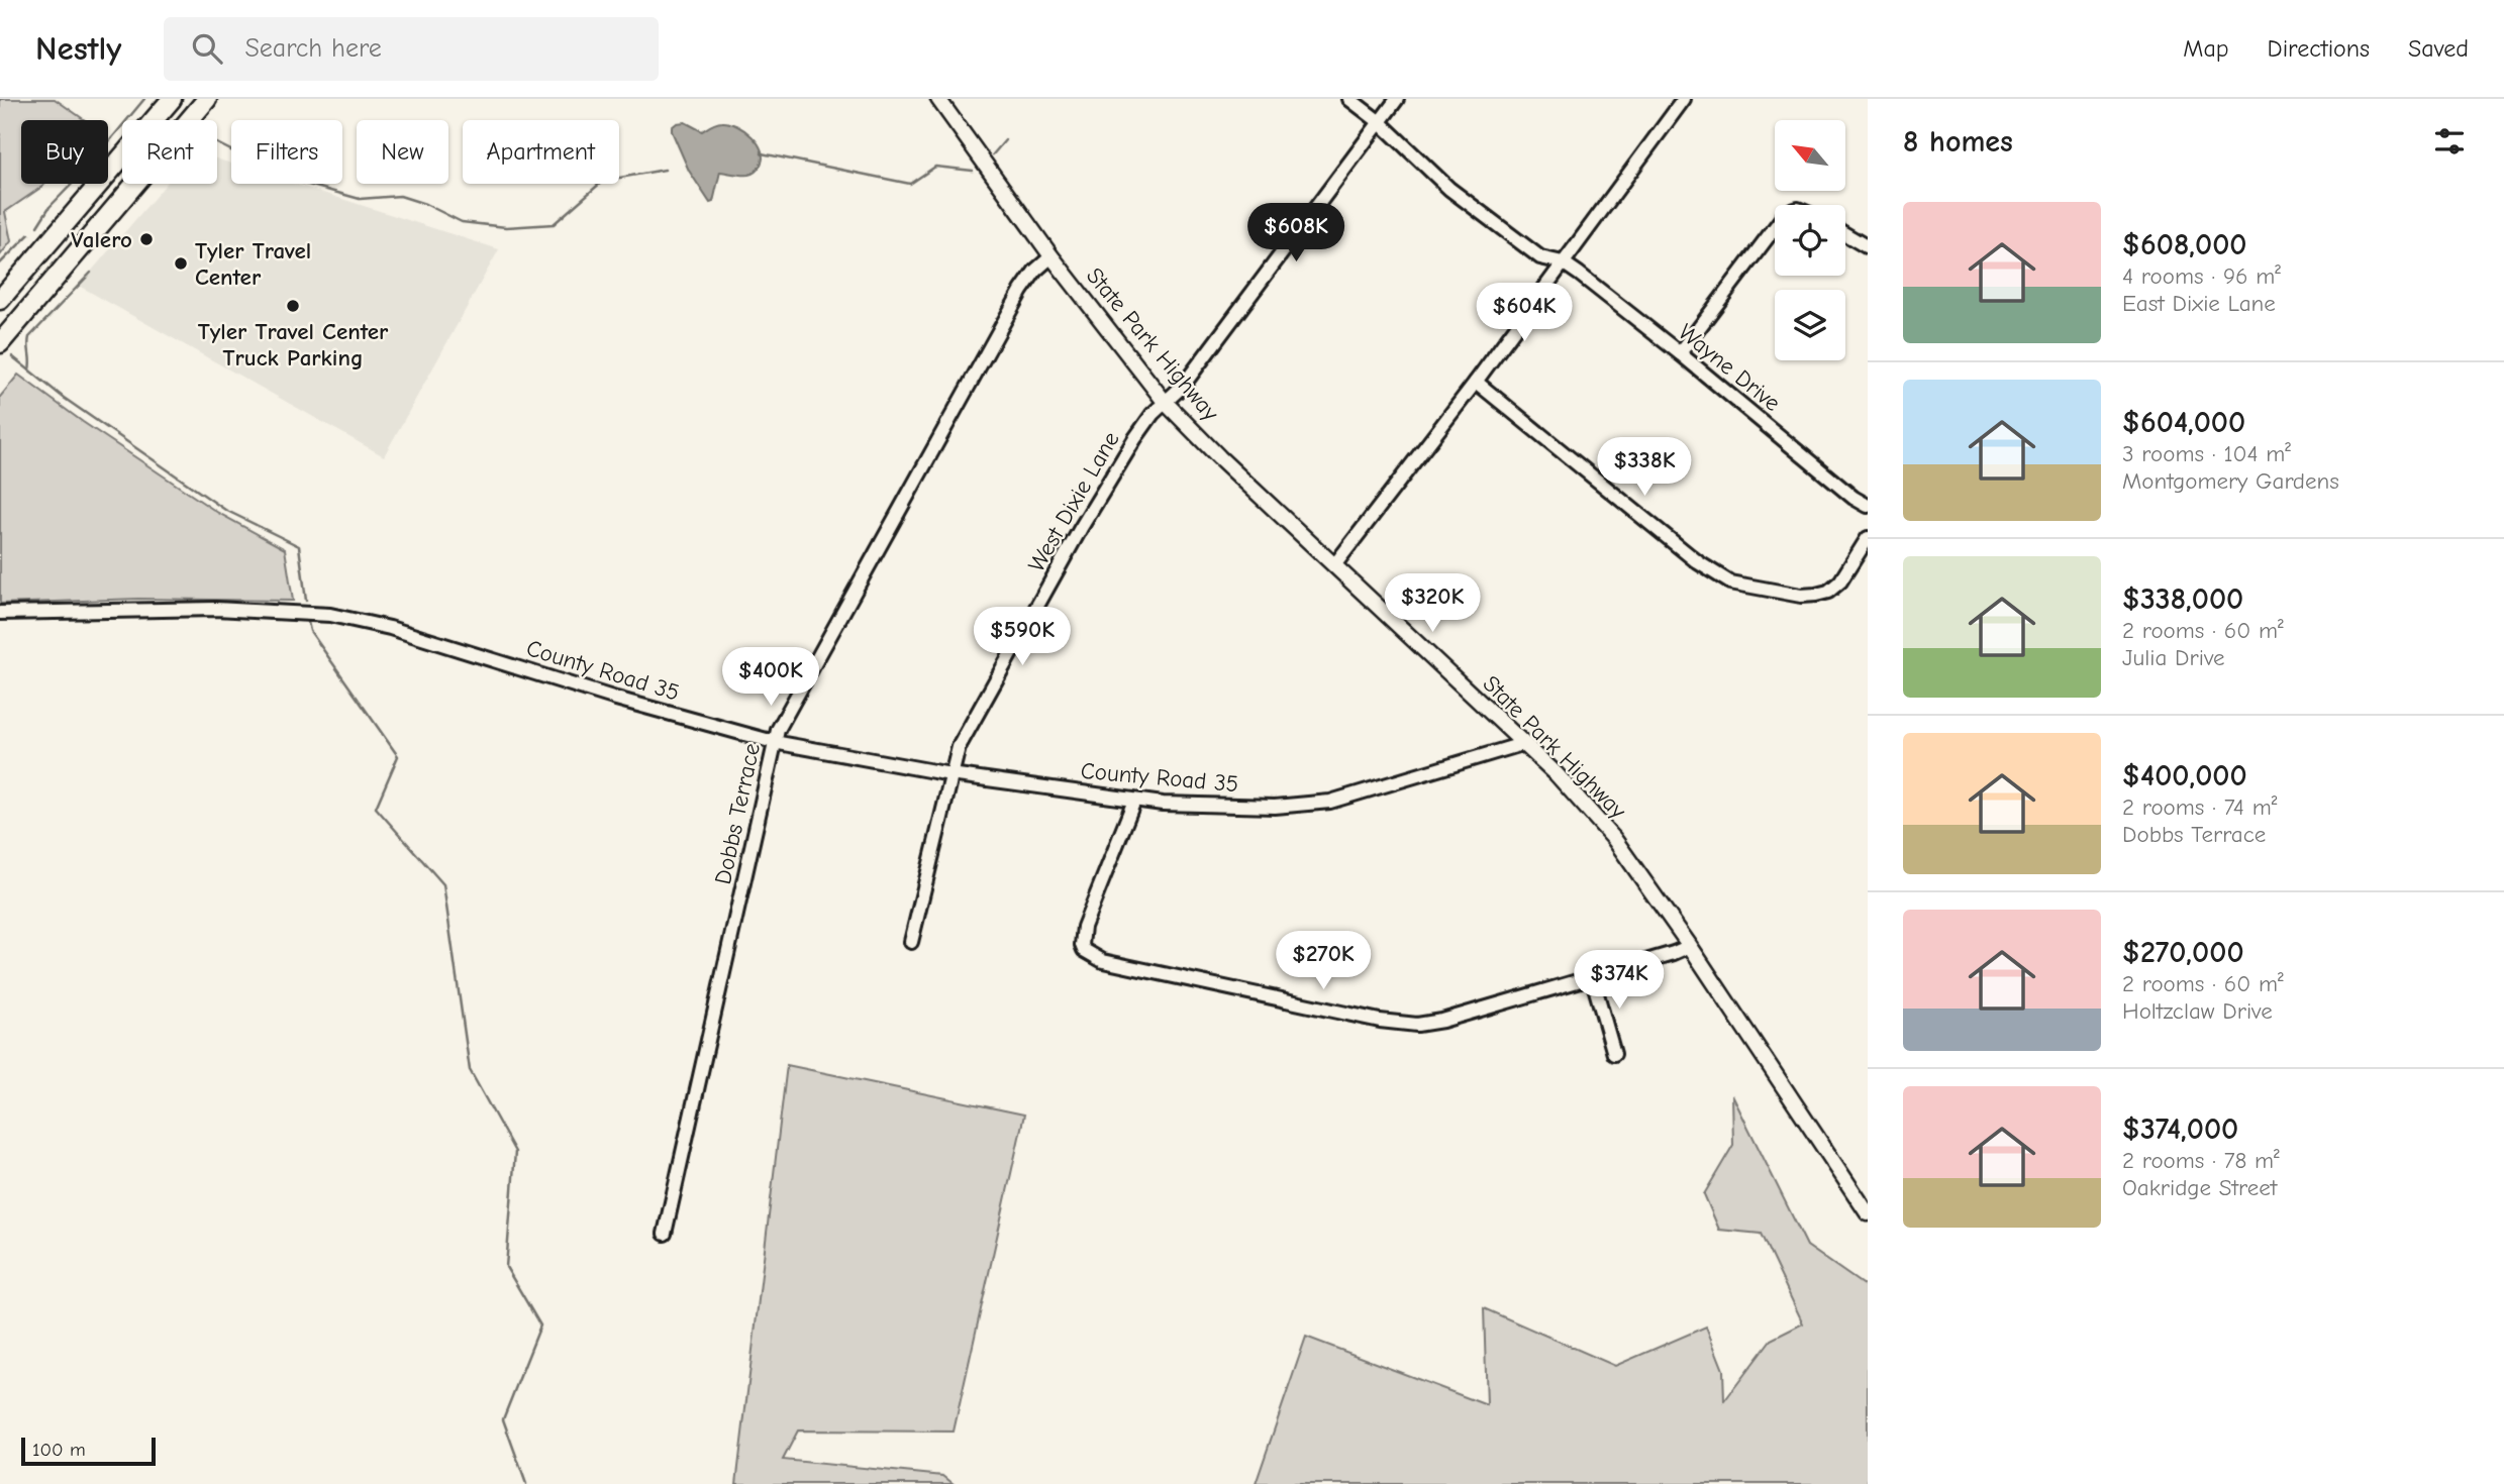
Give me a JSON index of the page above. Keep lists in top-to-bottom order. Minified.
{"streets":{"main road":["State Park Highway"],"street":["Wayne Drive","West Dixie Lane","County Road 35","Dobbs Terrace"]},"crossings":[["State Park Highway","West Dixie Lane"],["State Park Highway","County Road 35"],["State Park Highway","Dobbs Terrace"],["Wayne Drive","West Dixie Lane"],["West Dixie Lane","County Road 35"],["County Road 35","Dobbs Terrace"]],"places":["Valero","Tyler Travel Center","Tyler Travel Center Truck Parking"],"scale_bar":"100 m","north":"top left","page":{"header":"Nestly","search":"Search here","nav":["Map","Directions","Saved"],"heading":"8 homes","chip":["Buy","Rent","Filters","New","Apartment"],"list":[{"name":"$608,000","note":"4 rooms · 96 m² · East Dixie Lane"},{"name":"$604,000","note":"3 rooms · 104 m² · Montgomery Gardens"},{"name":"$338,000","note":"2 rooms · 60 m² · Julia Drive"},{"name":"$400,000","note":"2 rooms · 74 m² · Dobbs Terrace"},{"name":"$270,000","note":"2 rooms · 60 m² · Holtzclaw Drive"},{"name":"$374,000","note":"2 rooms · 78 m² · Oakridge Street"}],"price":["$608K","$604K","$338K","$320K","$590K","$400K","$270K","$374K"],"scale":"100 m"}}
